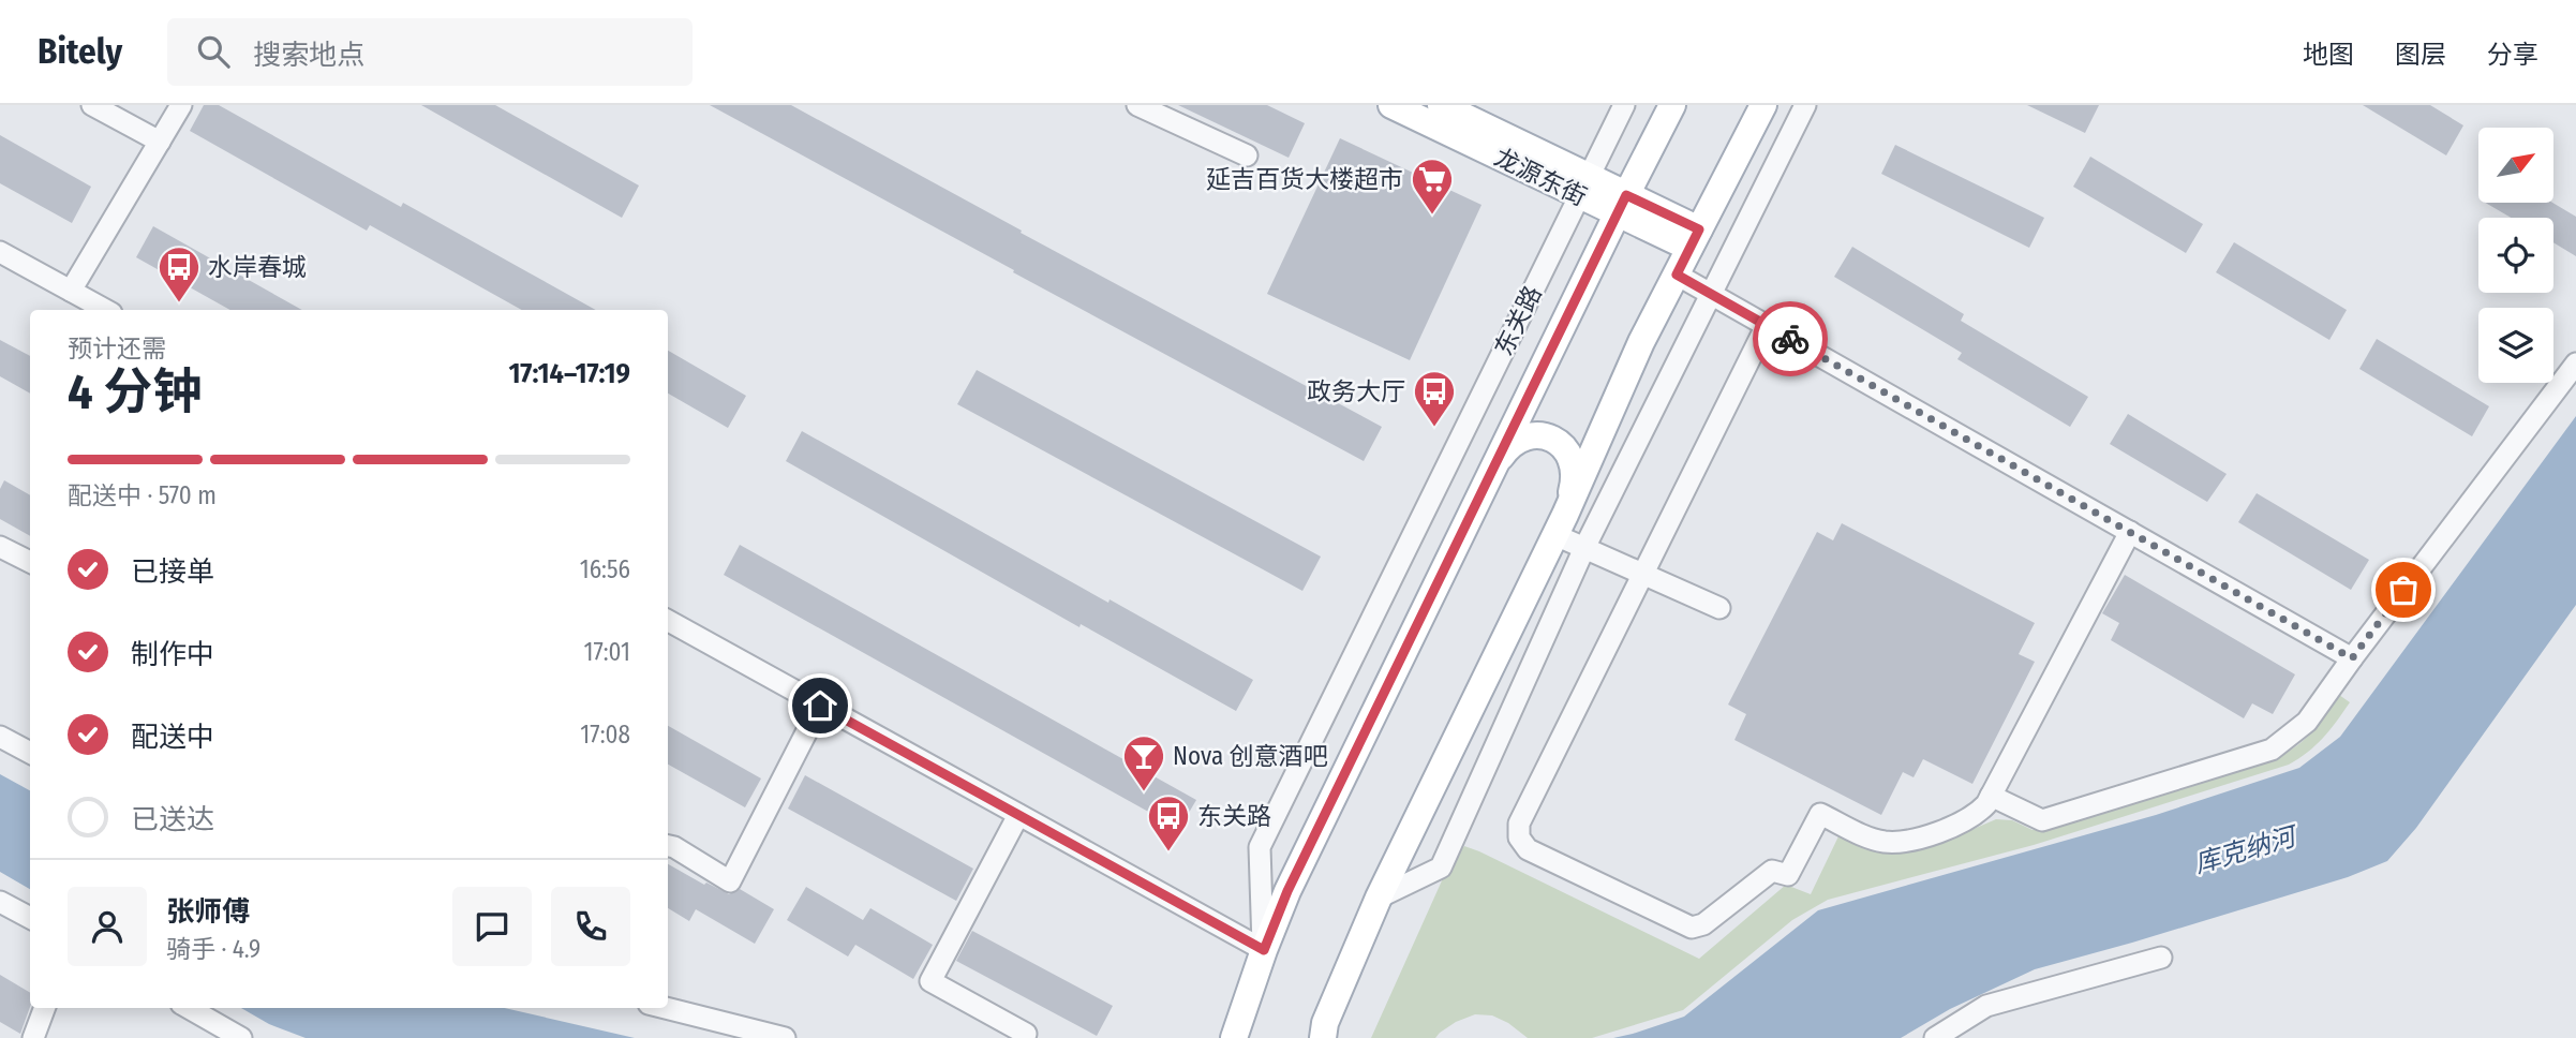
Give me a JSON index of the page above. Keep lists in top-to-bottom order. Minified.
{"streets":{"main road":["龙源东街","东关路"]},"crossings":[["龙源东街","东关路"]],"water":["库克纳河"],"places":{"supermarket":["延吉百货大楼超市"],"bus stop":["水岸春城","政务大厅","东关路"],"bar":["Nova 创意酒吧"]},"north":"top right","page":{"header":"Bitely","search":"搜索地点","nav":["地图","图层","分享"],"heading":["4 分钟","预计还需","17:14–17:19"],"panel":["张师傅","骑手 · 4.9"],"bar":"配送中 · 570 m","list":[["已接单","16:56"],["制作中","17:01"],["配送中","17:08"],"已送达"]}}
